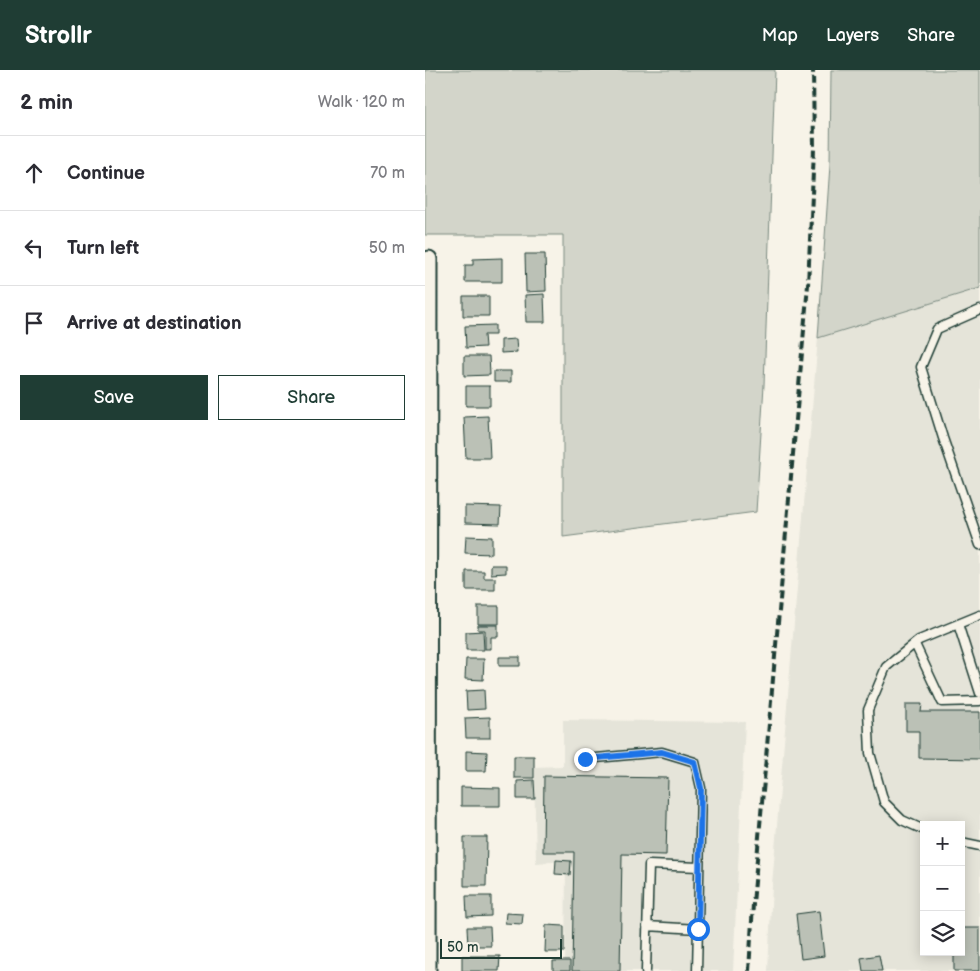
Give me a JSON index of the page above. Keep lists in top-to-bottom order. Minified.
{"scale_bar":"50 m","page":{"header":"Strollr","nav":["Map","Layers","Share"],"heading":["2 min","Walk · 120 m"],"list":[["Continue","70 m"],["Turn left","50 m"],"Arrive at destination"],"buttons":["Save","Share"],"map_buttons":["+","−"],"scale":"50 m"}}
